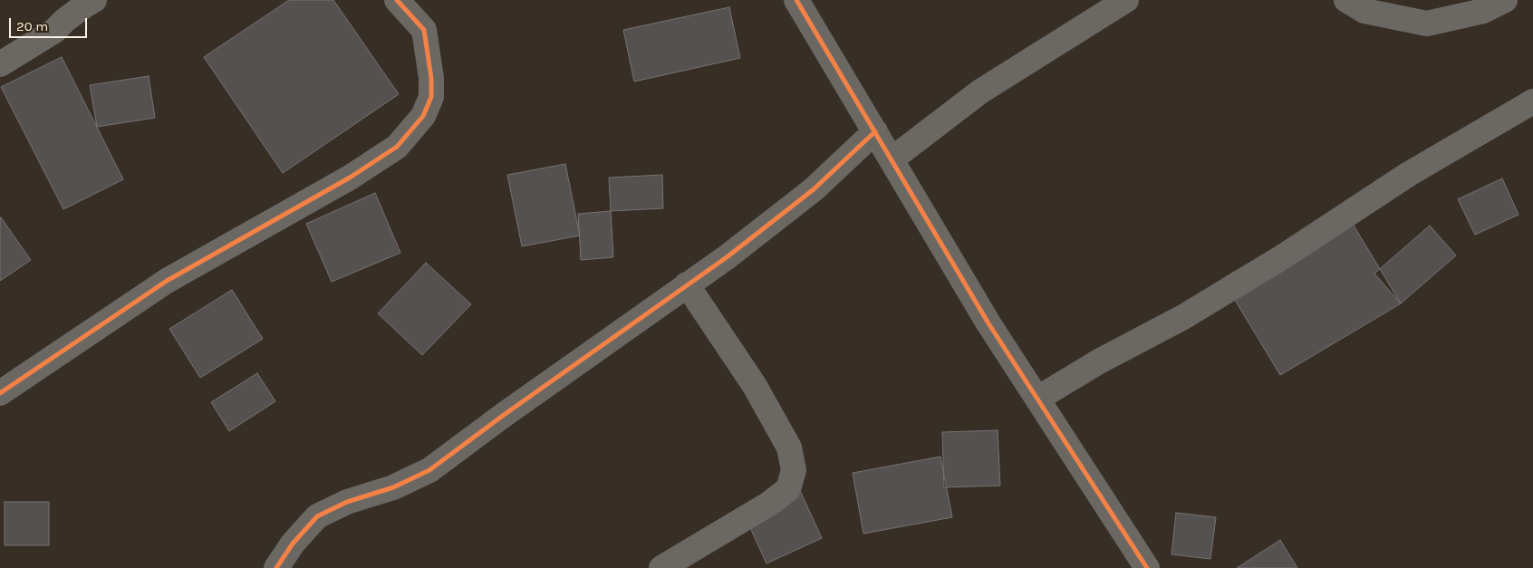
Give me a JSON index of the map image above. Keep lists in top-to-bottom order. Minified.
{"scale_bar":"20 m"}
